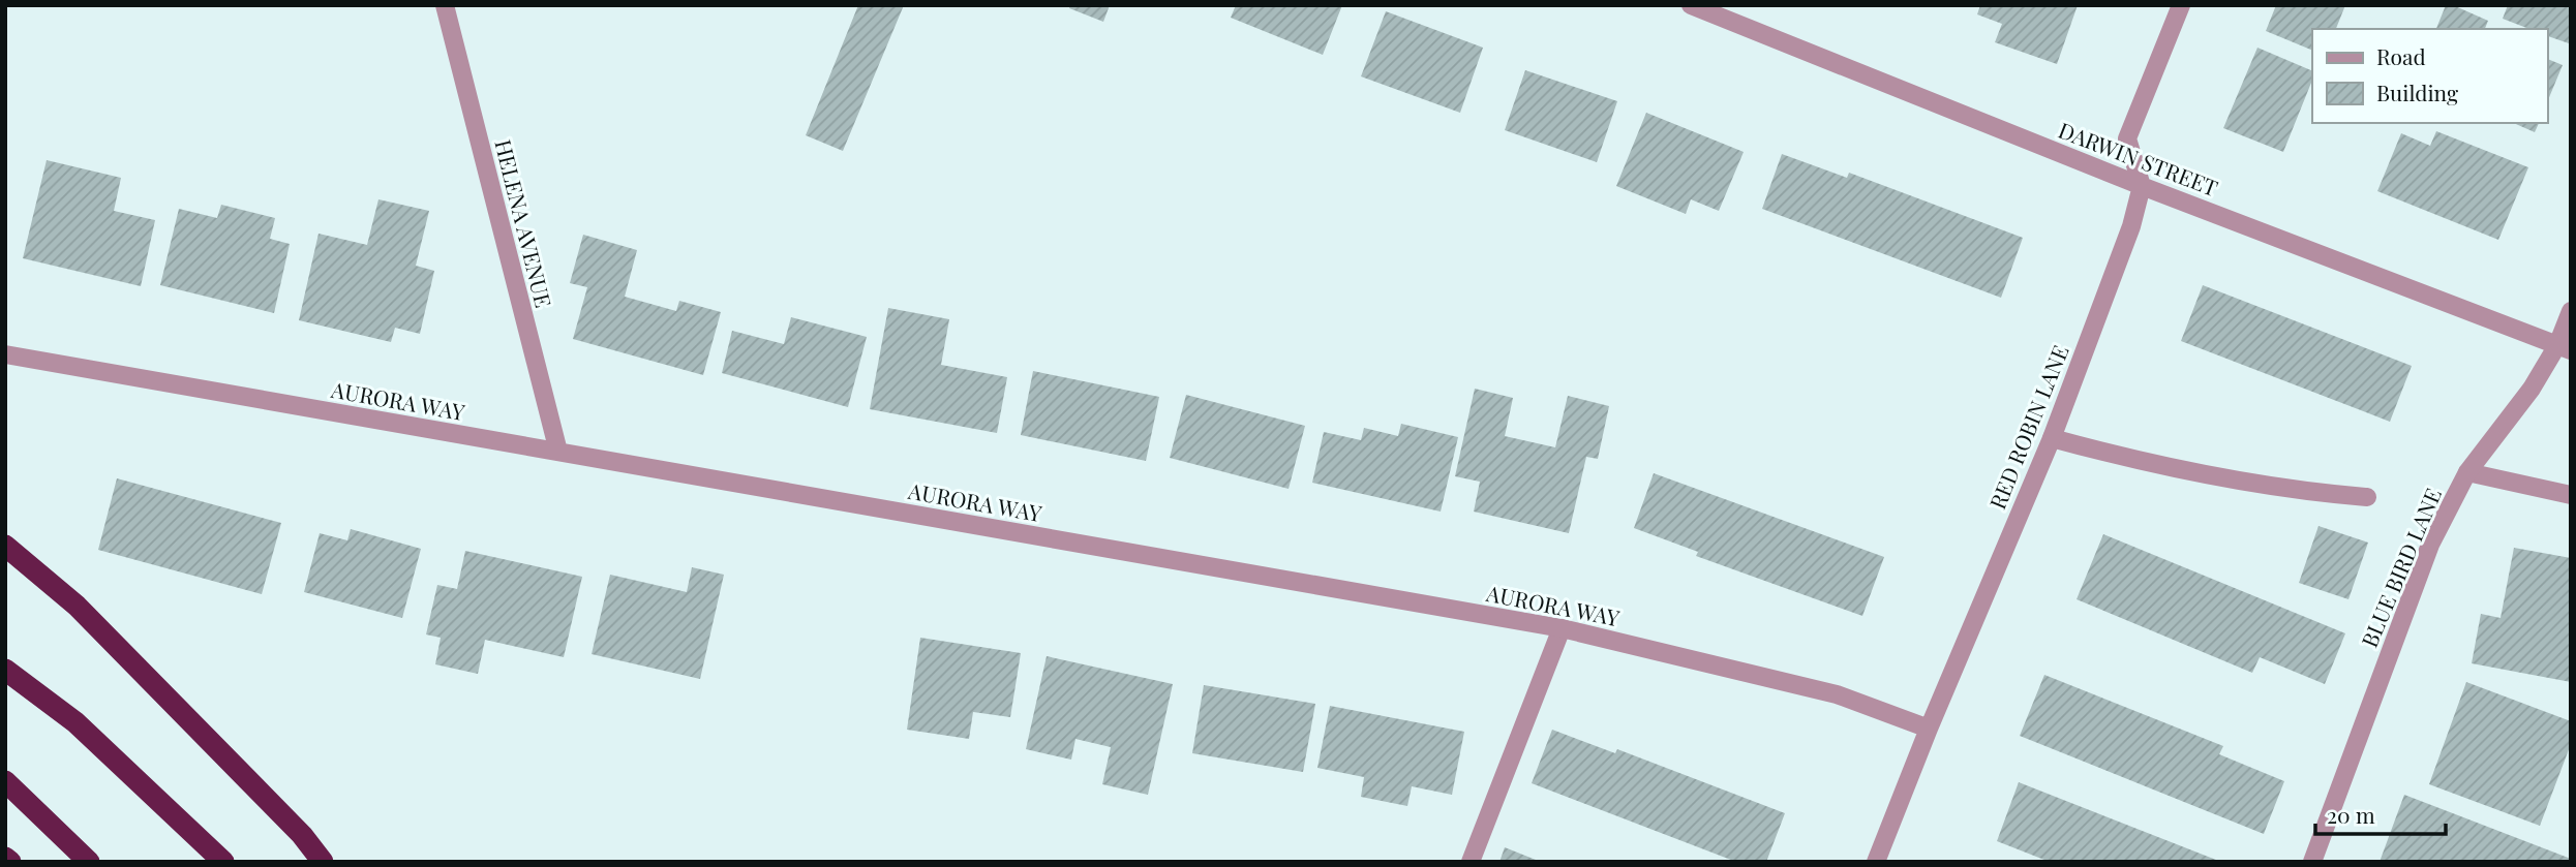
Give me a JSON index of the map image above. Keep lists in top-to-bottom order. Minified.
{"streets":{"street":["DARWIN STREET","HELENA AVENUE","AURORA WAY","RED ROBIN LANE","BLUE BIRD LANE"]},"crossings":[["DARWIN STREET","RED ROBIN LANE"],["DARWIN STREET","BLUE BIRD LANE"],["HELENA AVENUE","AURORA WAY"],["AURORA WAY","RED ROBIN LANE"]],"legend":["Road","Building"],"scale_bar":"20 m"}
